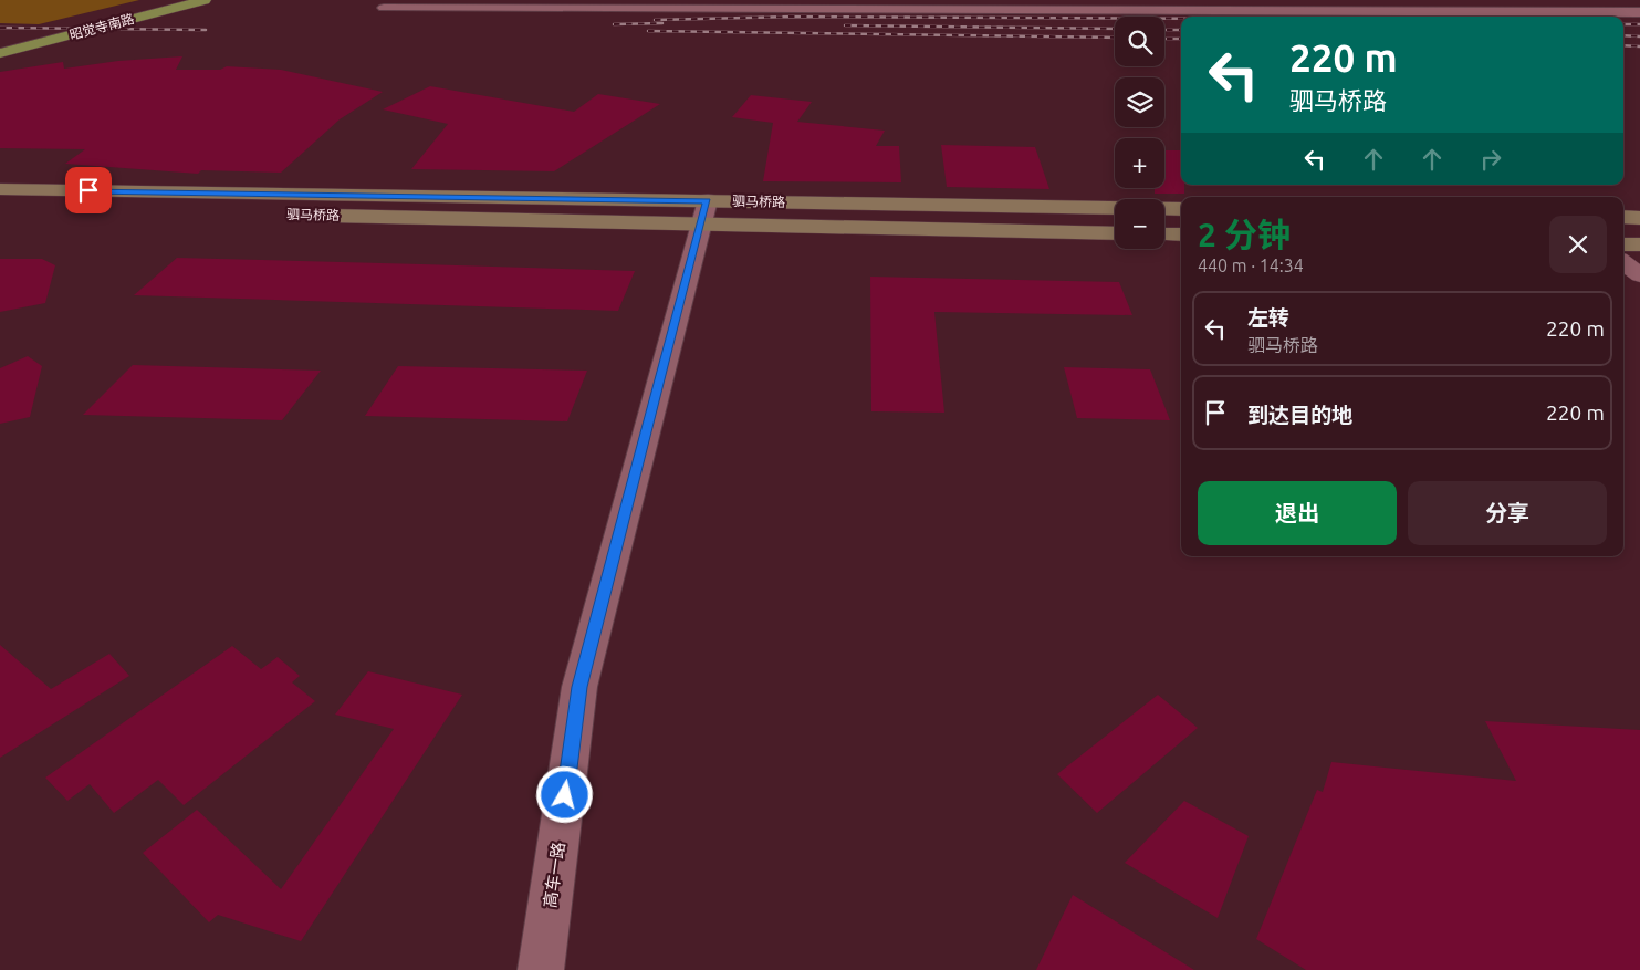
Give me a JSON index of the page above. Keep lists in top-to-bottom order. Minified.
{"streets":{"main road":["昭觉寺南路","驷马桥路"],"street":["高车一路"]},"crossings":[["驷马桥路","高车一路"]],"page":{"map_buttons":["+","−"],"turn":["220 m","驷马桥路"],"heading":["2 分钟","440 m · 14:34"],"list":[{"name":"左转","note":"驷马桥路","value":"220 m"},{"name":"到达目的地","value":"220 m"}],"buttons":["退出","分享"]}}
